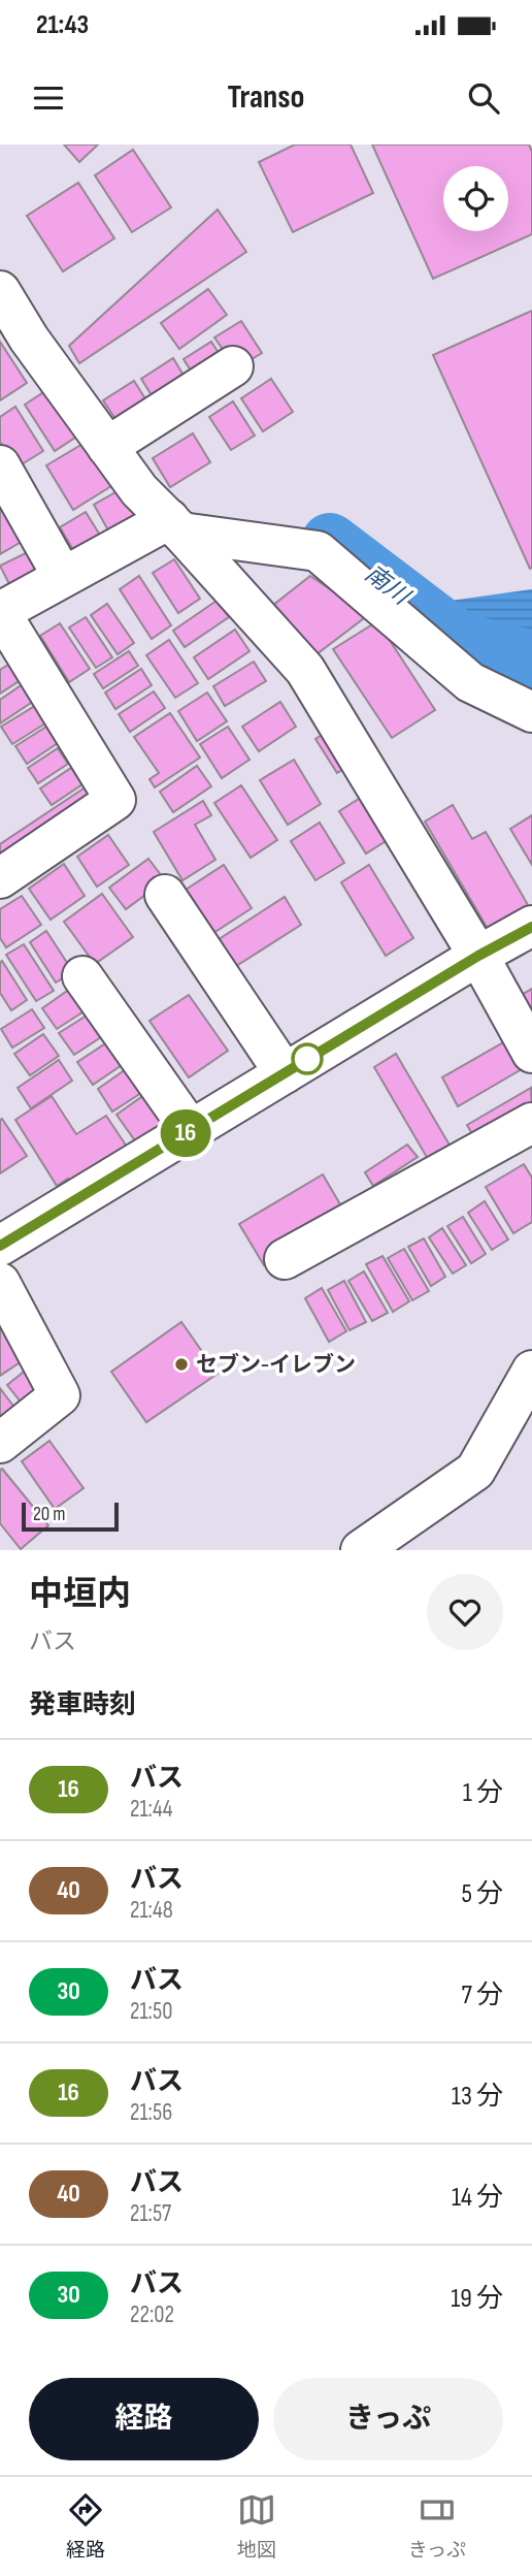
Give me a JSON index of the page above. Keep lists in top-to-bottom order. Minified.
{"water":["南川"],"places":["セブン-イレブン"],"lines":["bus line 16"],"scale_bar":"20 m","page":{"status":"21:43","header":"Transo","on_map":"16","scale":"20 m","heading":[["中垣内","バス"],"発車時刻"],"list":[{"mark":"16","name":"バス","note":"21:44","value":"1 分"},{"mark":"40","name":"バス","note":"21:48","value":"5 分"},{"mark":"30","name":"バス","note":"21:50","value":"7 分"},{"mark":"16","name":"バス","note":"21:56","value":"13 分"},{"mark":"40","name":"バス","note":"21:57","value":"14 分"},{"mark":"30","name":"バス","note":"22:02","value":"19 分"}],"buttons":["経路","きっぷ"],"tabs":["経路","地図","きっぷ"]}}
